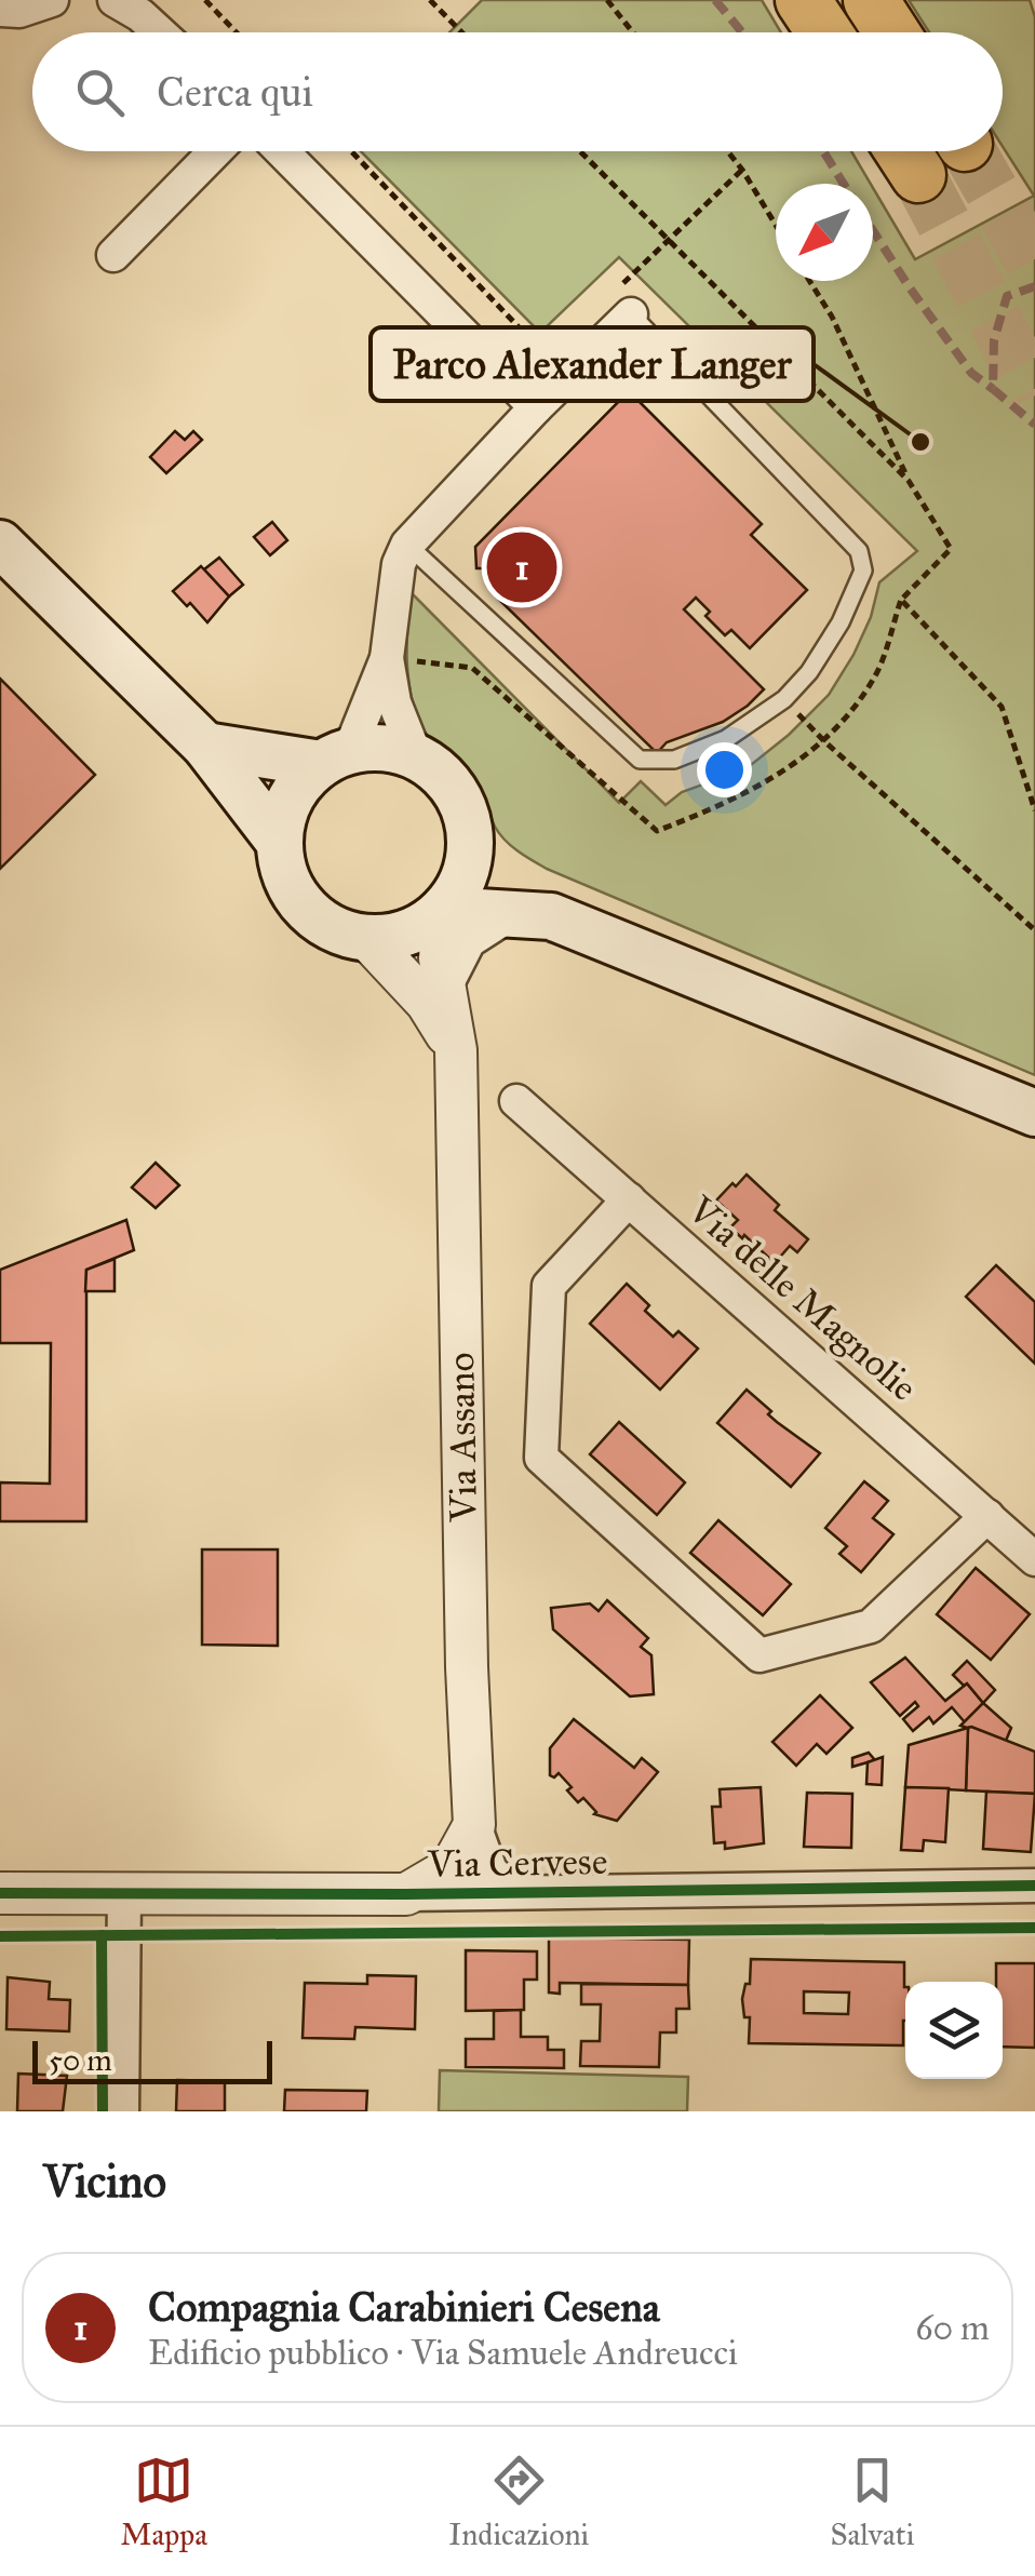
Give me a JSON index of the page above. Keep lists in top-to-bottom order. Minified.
{"streets":{"street":["Via delle Magnolie","Via Assano","Via Cervese"]},"crossings":[["Via Assano","Via Cervese"]],"places":["Parco Alexander Langer"],"scale_bar":"50 m","north":"bottom left","page":{"search":"Cerca qui","pins":"1","scale":"50 m","heading":"Vicino","list":[{"mark":"1","name":"Compagnia Carabinieri Cesena","note":"Edificio pubblico · Via Samuele Andreucci","value":"60 m"}],"nav":["Mappa","Indicazioni","Salvati"]}}
